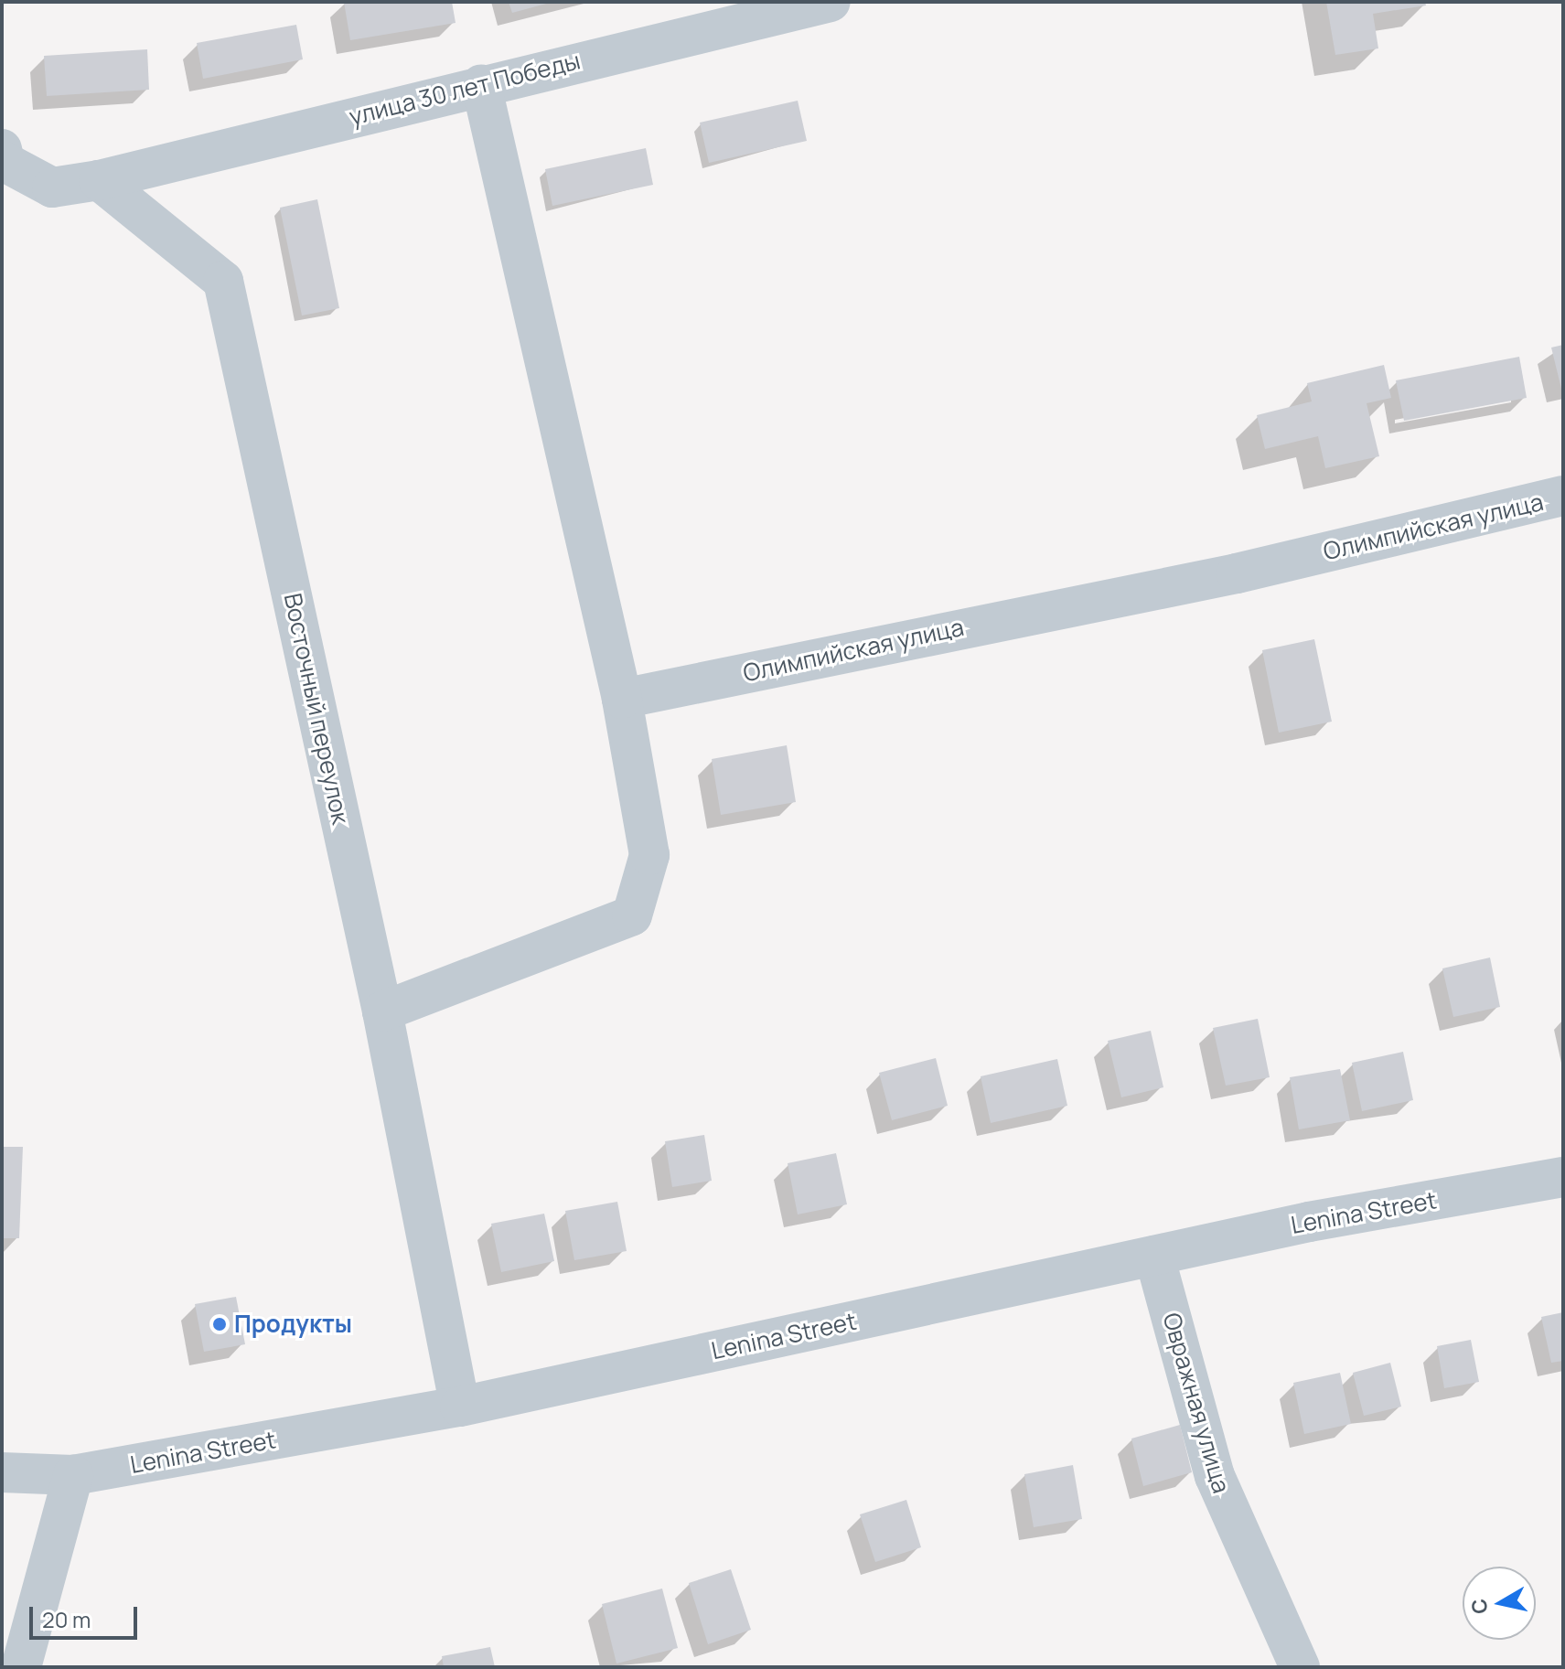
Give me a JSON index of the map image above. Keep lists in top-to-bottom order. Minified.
{"streets":{"street":["улица 30 лет Победы","Олимпийская улица","Восточный переулок","Lenina Street","Овражная улица"]},"crossings":[["улица 30 лет Победы","Восточный переулок"],["Восточный переулок","Lenina Street"],["Lenina Street","Овражная улица"]],"places":["Продукты"],"scale_bar":"20 m","north":"left"}
